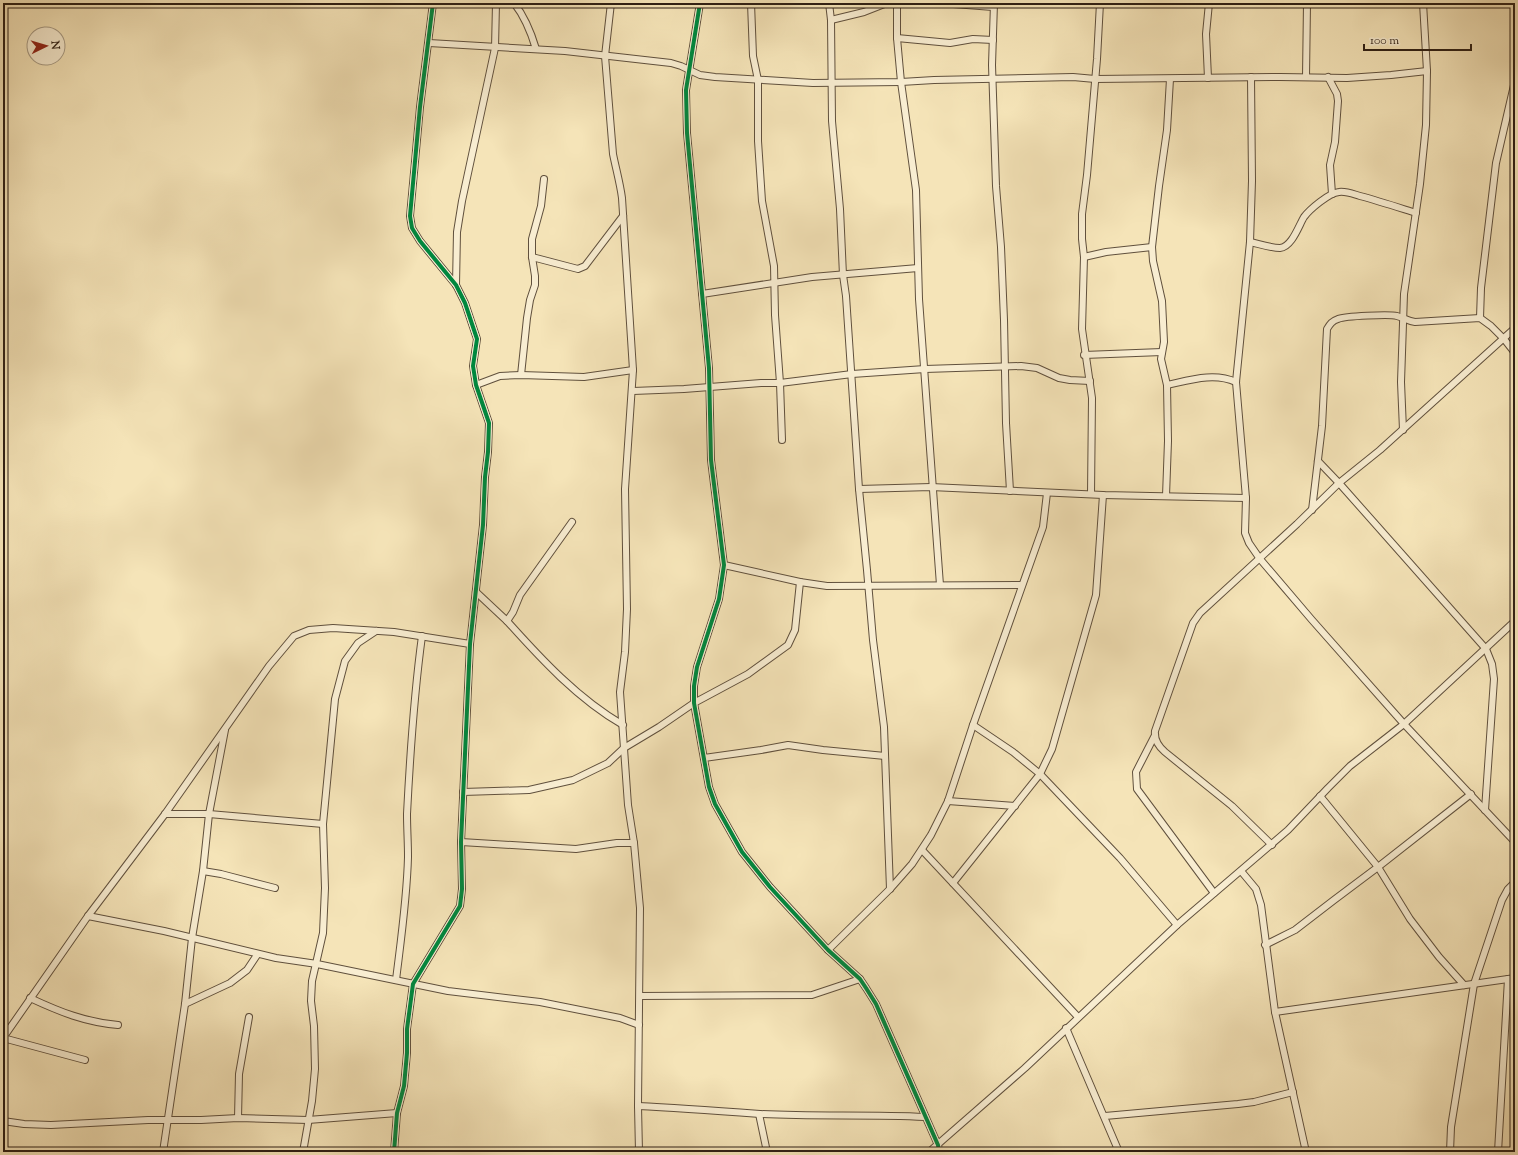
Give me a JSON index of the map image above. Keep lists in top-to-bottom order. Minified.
{"scale_bar":"100 m","north":"right"}
